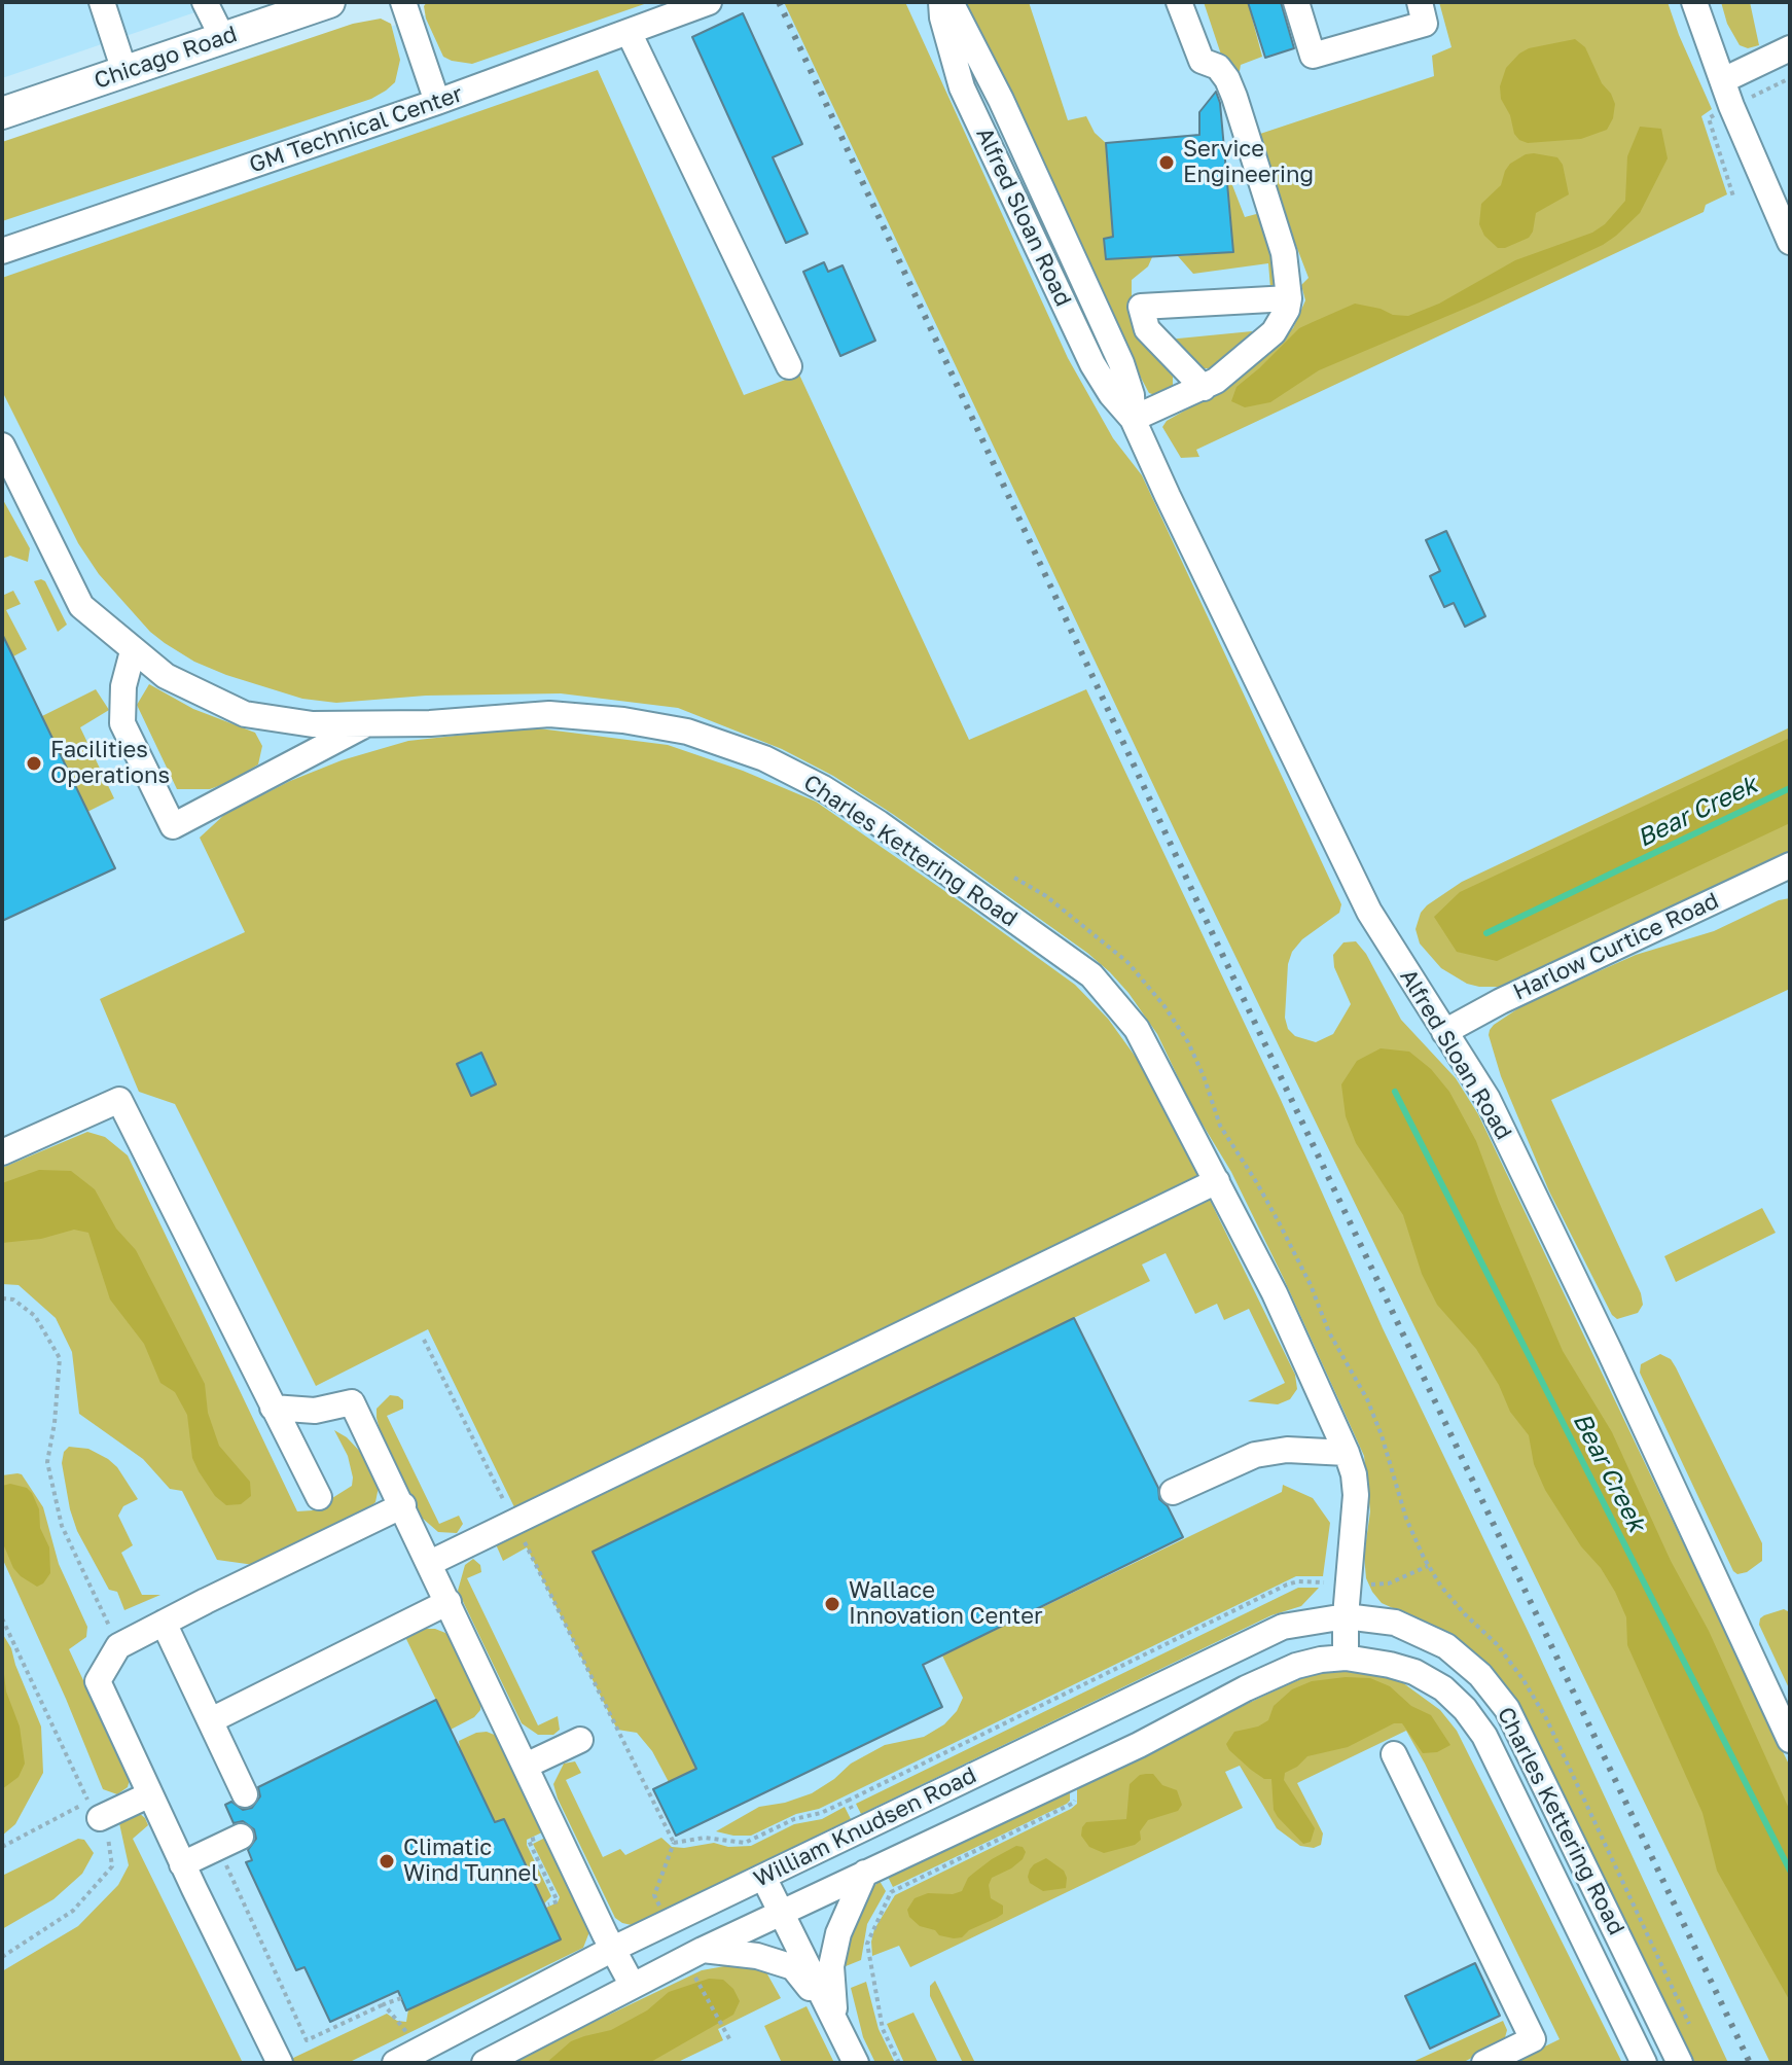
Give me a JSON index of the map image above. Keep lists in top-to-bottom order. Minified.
{"streets":{"main road":["Chicago Road"],"lane":["GM Technical Center","Alfred Sloan Road","Charles Kettering Road","Harlow Curtice Road","William Knudsen Road"]},"crossings":[["Alfred Sloan Road","Harlow Curtice Road"],["Charles Kettering Road","William Knudsen Road"]],"water":["Bear Creek"],"places":["Service Engineering","Facilities Operations","Wallace Innovation Center","Climatic Wind Tunnel"]}
